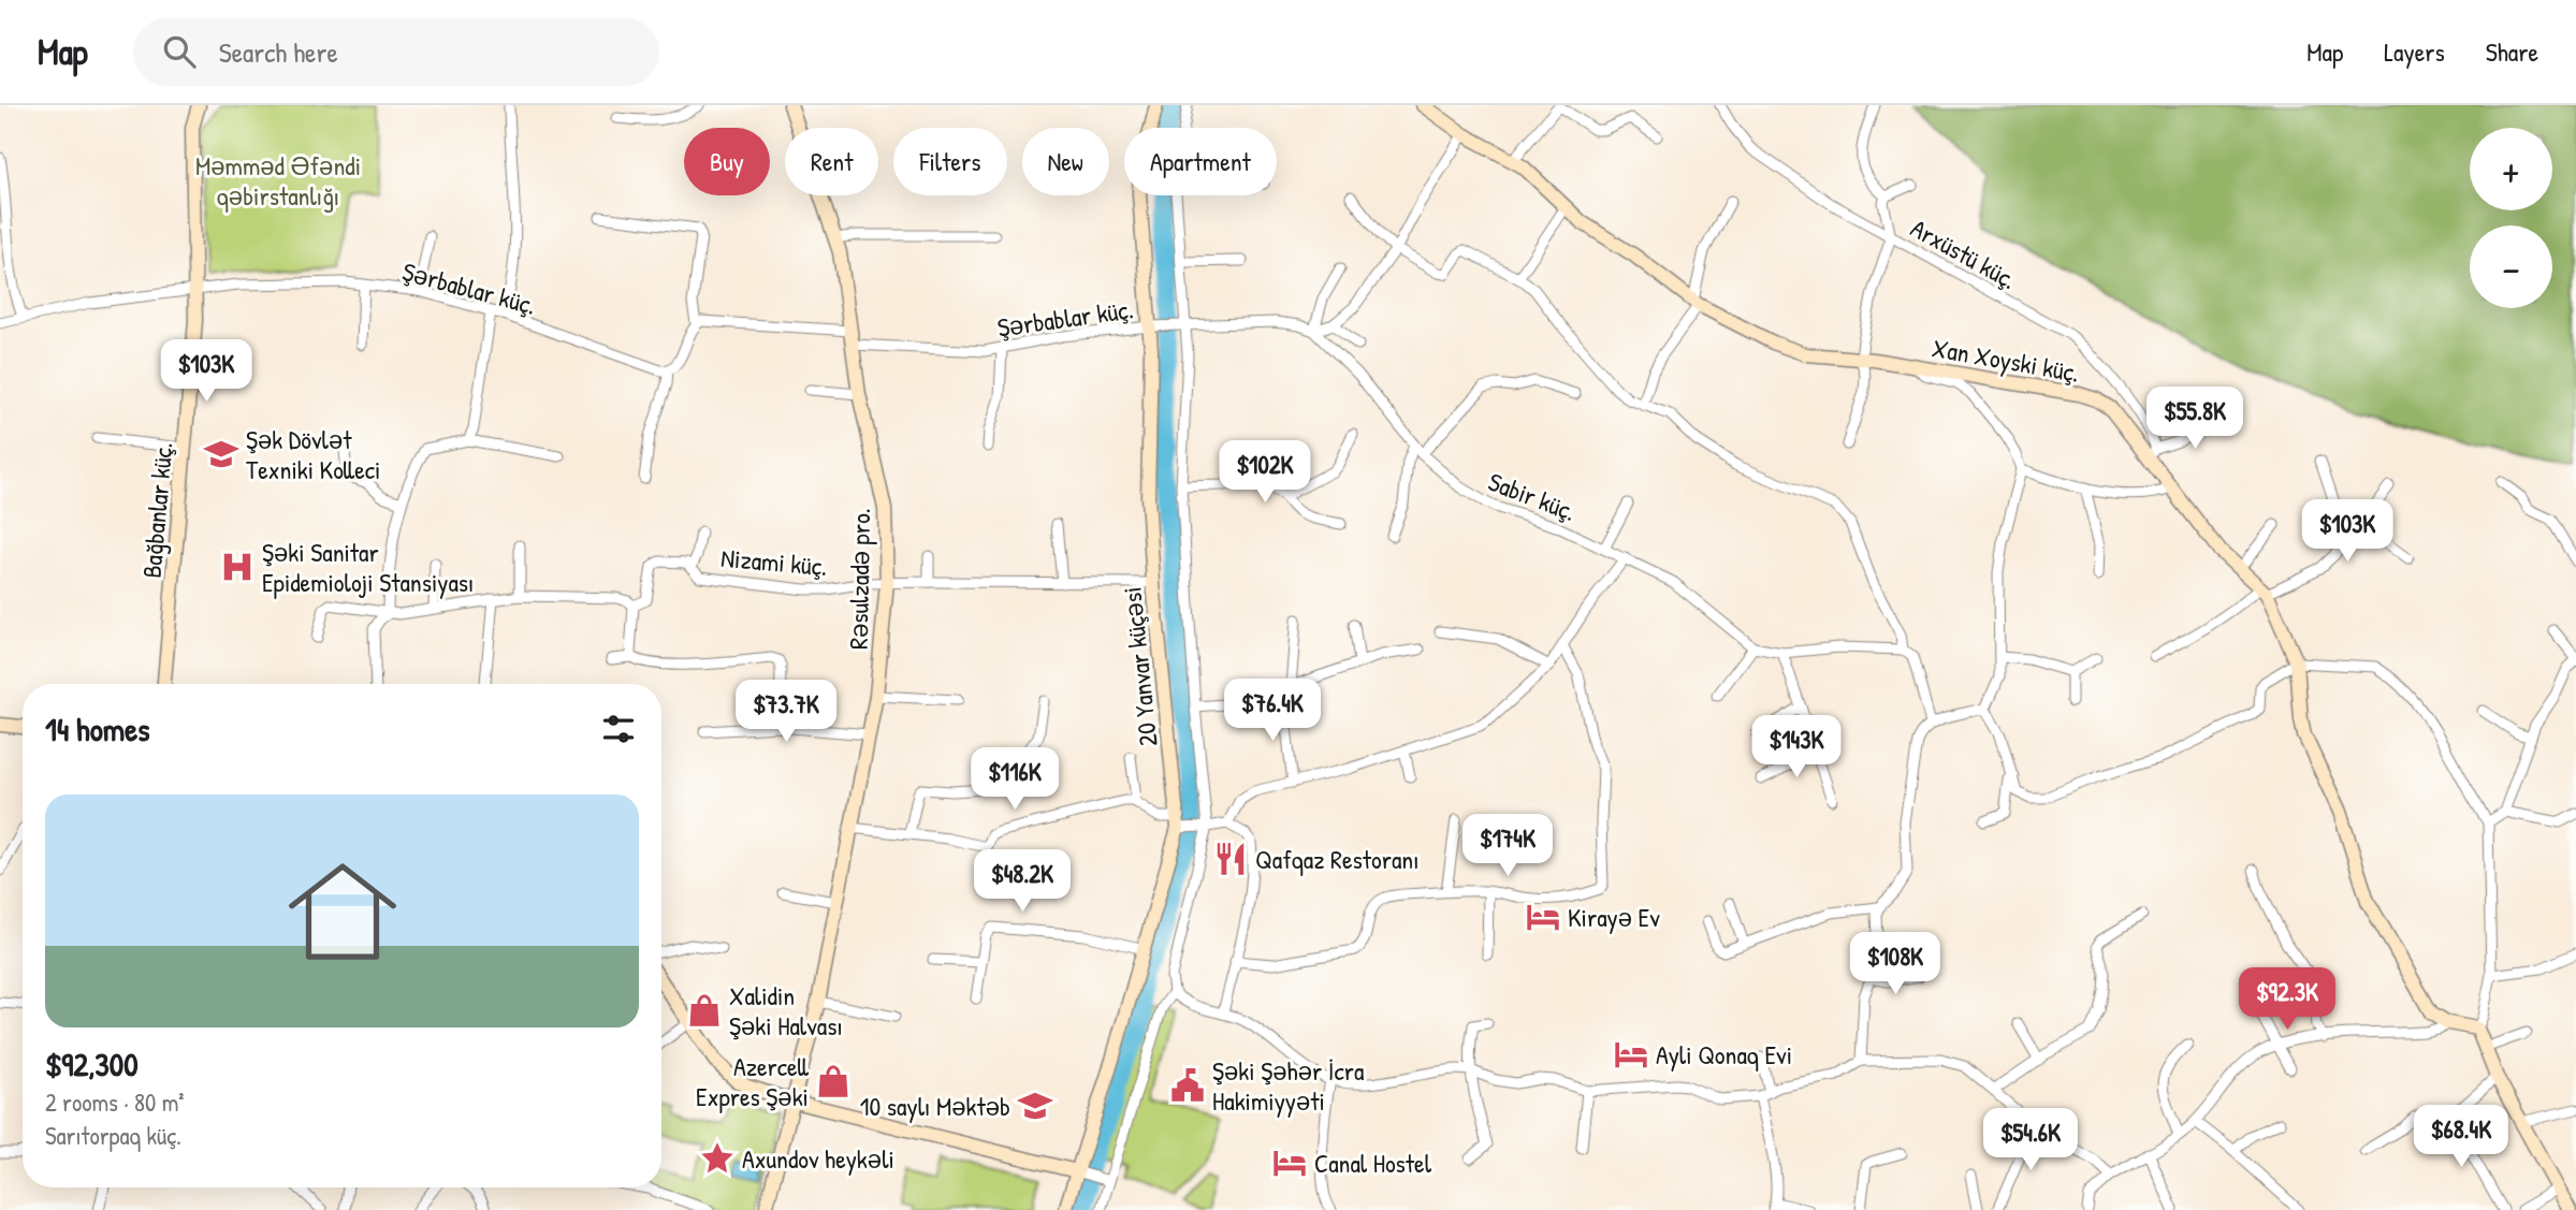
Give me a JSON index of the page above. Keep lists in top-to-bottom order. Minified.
{"streets":{"street":["Arxüstü küç.","Şərbablar küç.","Xan Xoyski küç.","Sabir küç.","Bağbanlar küç.","Nizami küç.","Rəsulzadə pro.","20 Yanvar küçəsi"]},"crossings":[["Arxüstü küç.","Xan Xoyski küç."],["Şərbablar küç.","Bağbanlar küç."],["Şərbablar küç.","Rəsulzadə pro."],["Şərbablar küç.","20 Yanvar küçəsi"],["Nizami küç.","Rəsulzadə pro."],["Nizami küç.","20 Yanvar küçəsi"]],"parks":["Məmməd Əfəndi qəbirstanlığı"],"places":{"school or university":["Şək Dövlət Texniki Kolleci","10 saylı Məktəb"],"hospital":["Şəki Sanitar Epidemioloji Stansiyası"],"restaurant":["Qafqaz Restoranı"],"hotel":["Kirayə Ev","Ayli Qonaq Evi","Canal Hostel"],"shop":["Xalidin Şəki Halvası","Azercell Expres Şəki"],"public building":["Şəki Şəhər İcra Hakimiyyəti"],"place":["Axundov heykəli"]},"page":{"header":"Map","search":"Search here","nav":["Map","Layers","Share"],"map_buttons":["+","−"],"chip":["Buy","Rent","Filters","New","Apartment"],"price":["$103K","$55.8K","$102K","$103K","$76.4K","$73.7K","$143K","$116K","$174K","$48.2K","$108K","$92.3K","$68.4K","$54.6K"],"heading":"14 homes","list":[{"name":"$92,300","note":"2 rooms · 80 m² · Sarıtorpaq küç."}]}}
